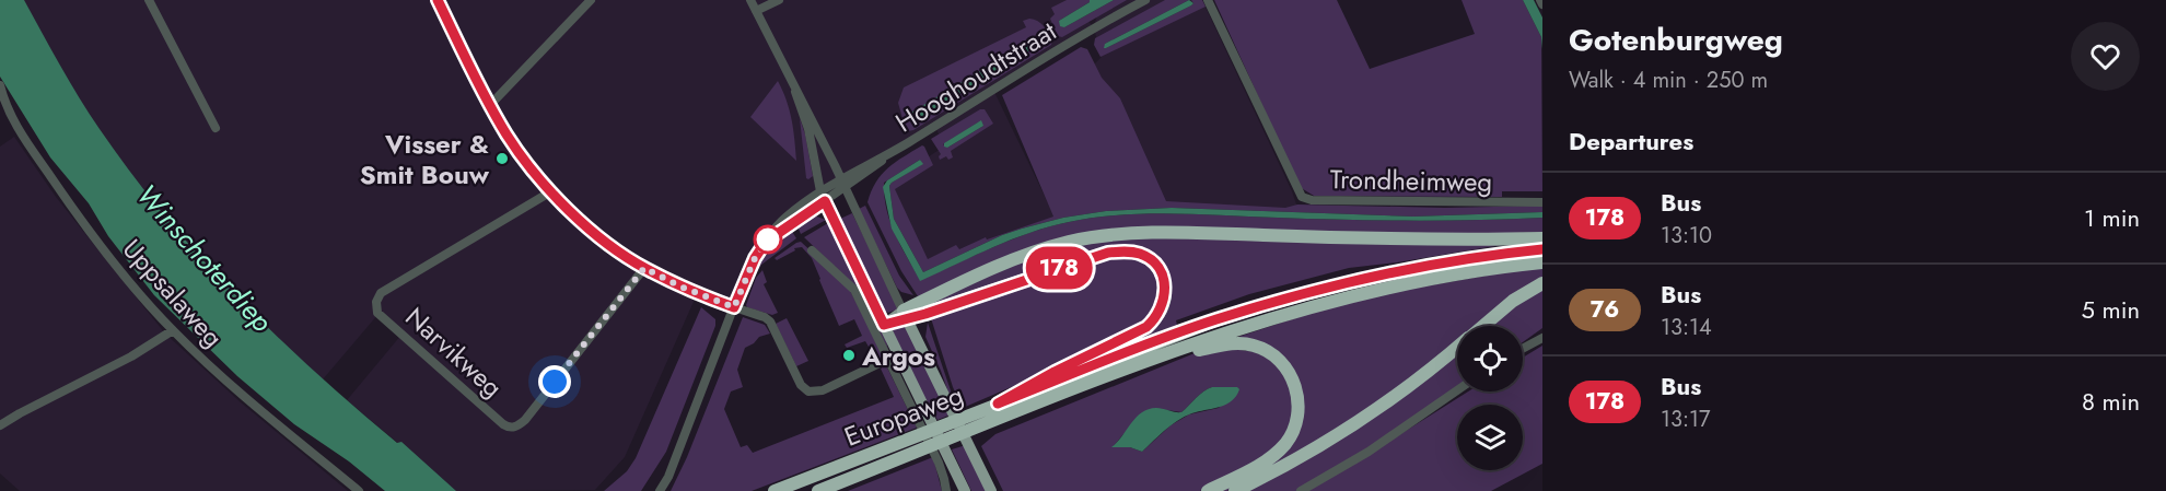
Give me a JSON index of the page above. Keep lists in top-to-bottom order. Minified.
{"streets":{"highway":["Europaweg"],"street":["Hooghoudtstraat","Trondheimweg","Uppsalaweg","Narvikweg"]},"water":["Winschoterdiep"],"places":["Visser & Smit Bouw","Argos"],"lines":["bus line 178"],"page":{"on_map":"178","heading":[["Gotenburgweg","Walk · 4 min · 250 m"],"Departures"],"list":[{"mark":"178","name":"Bus","note":"13:10","value":"1 min"},{"mark":"76","name":"Bus","note":"13:14","value":"5 min"},{"mark":"178","name":"Bus","note":"13:17","value":"8 min"}]}}
